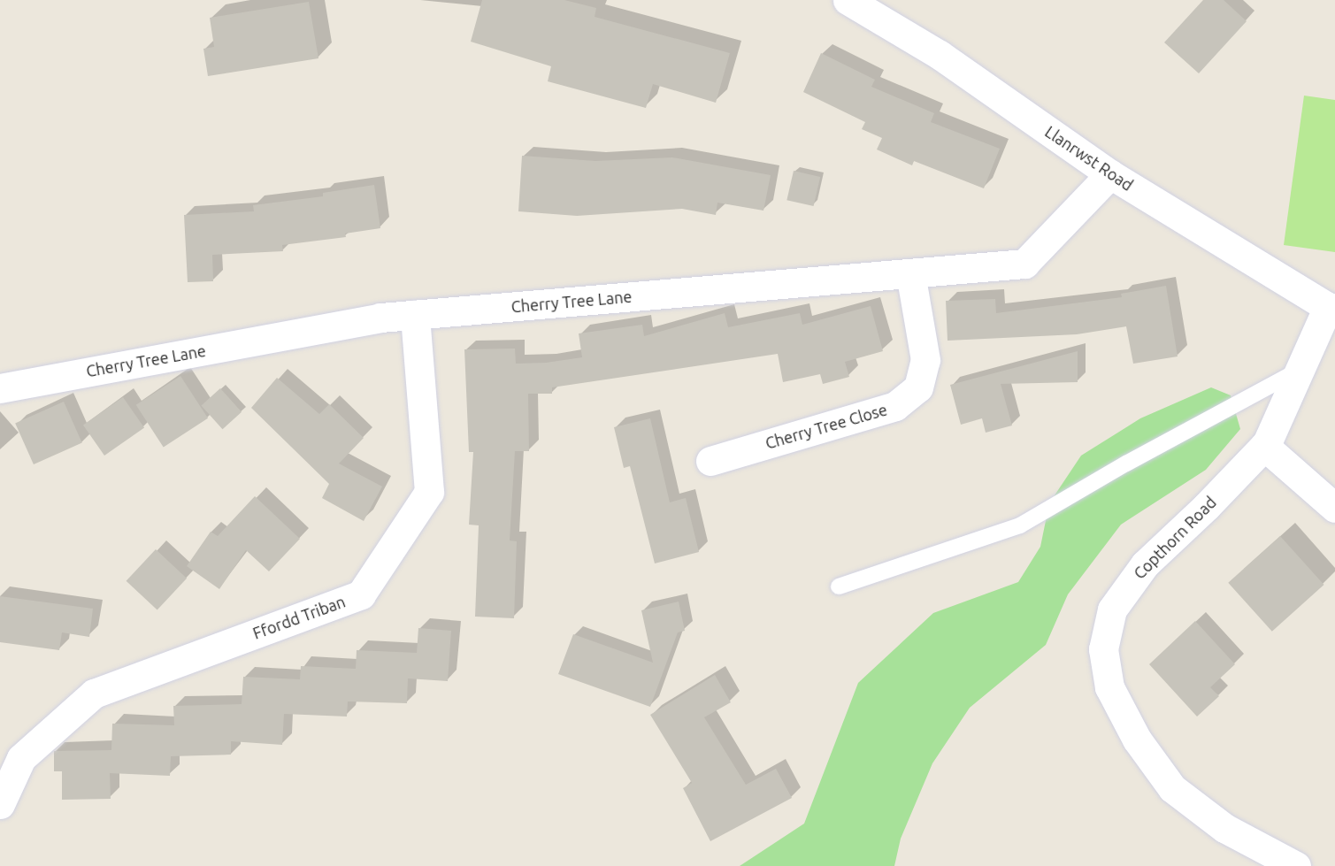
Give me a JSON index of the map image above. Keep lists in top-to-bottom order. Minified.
{"streets":{"street":["Llanrwst Road","Cherry Tree Lane","Cherry Tree Close","Copthorn Road","Ffordd Triban"]},"crossings":[["Llanrwst Road","Cherry Tree Lane"],["Llanrwst Road","Copthorn Road"],["Cherry Tree Lane","Cherry Tree Close"],["Cherry Tree Lane","Ffordd Triban"]]}
